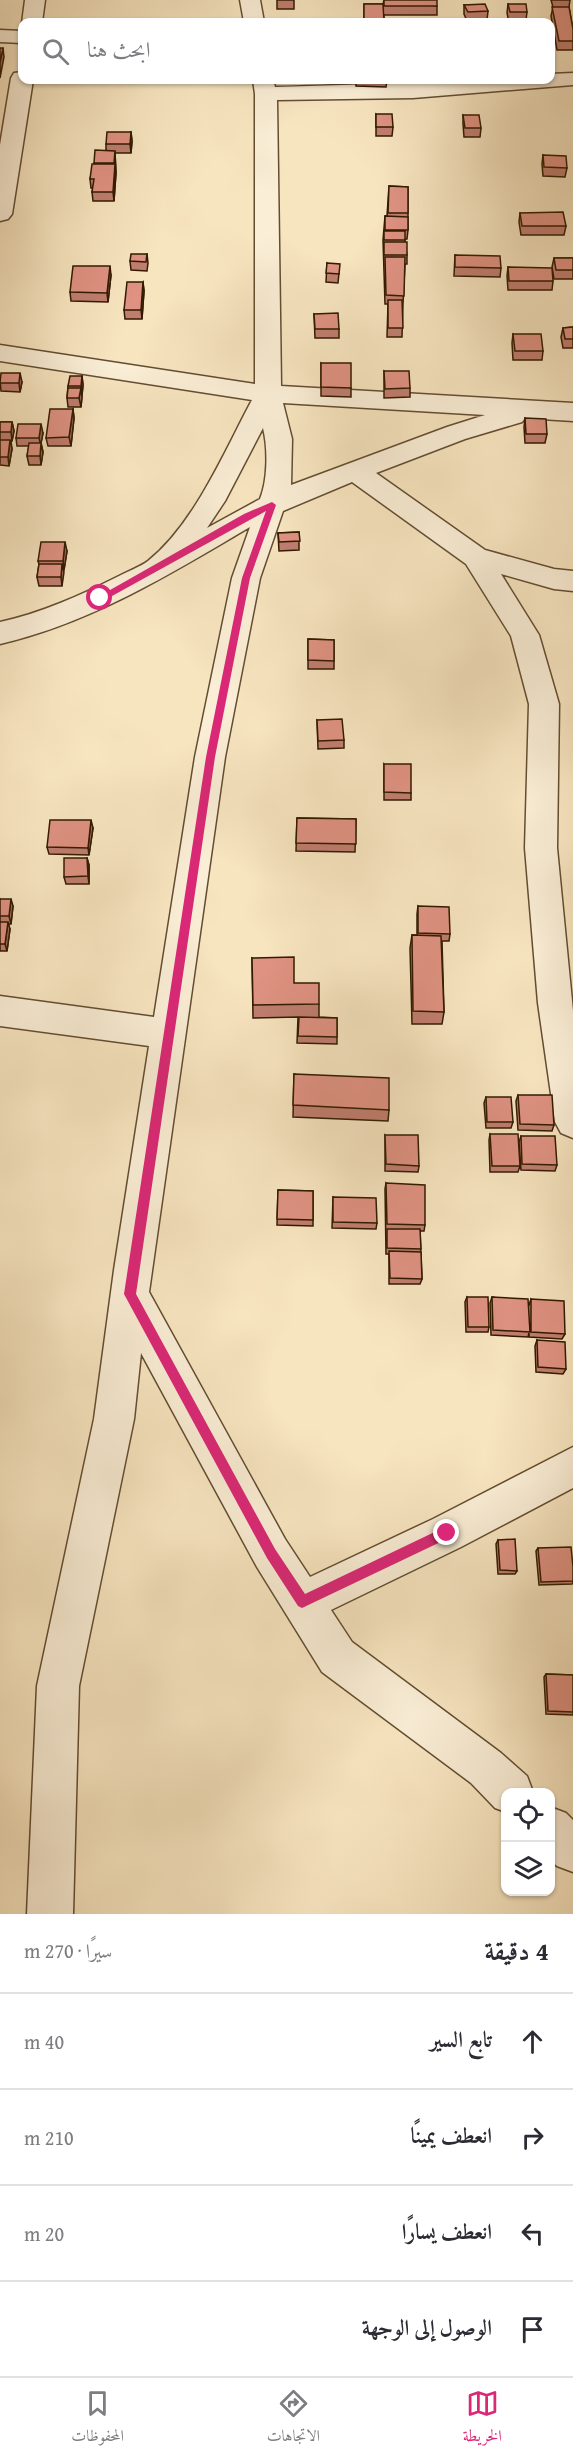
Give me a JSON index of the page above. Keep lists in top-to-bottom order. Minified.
{"page":{"search":"ابحث هنا","heading":["4 دقيقة","سيرًا · 270 m"],"list":[["تابع السير","40 m"],["انعطف يمينًا","210 m"],["انعطف يسارًا","20 m"],"الوصول إلى الوجهة"],"nav":["الخريطة","الاتجاهات","المحفوظات"]}}
